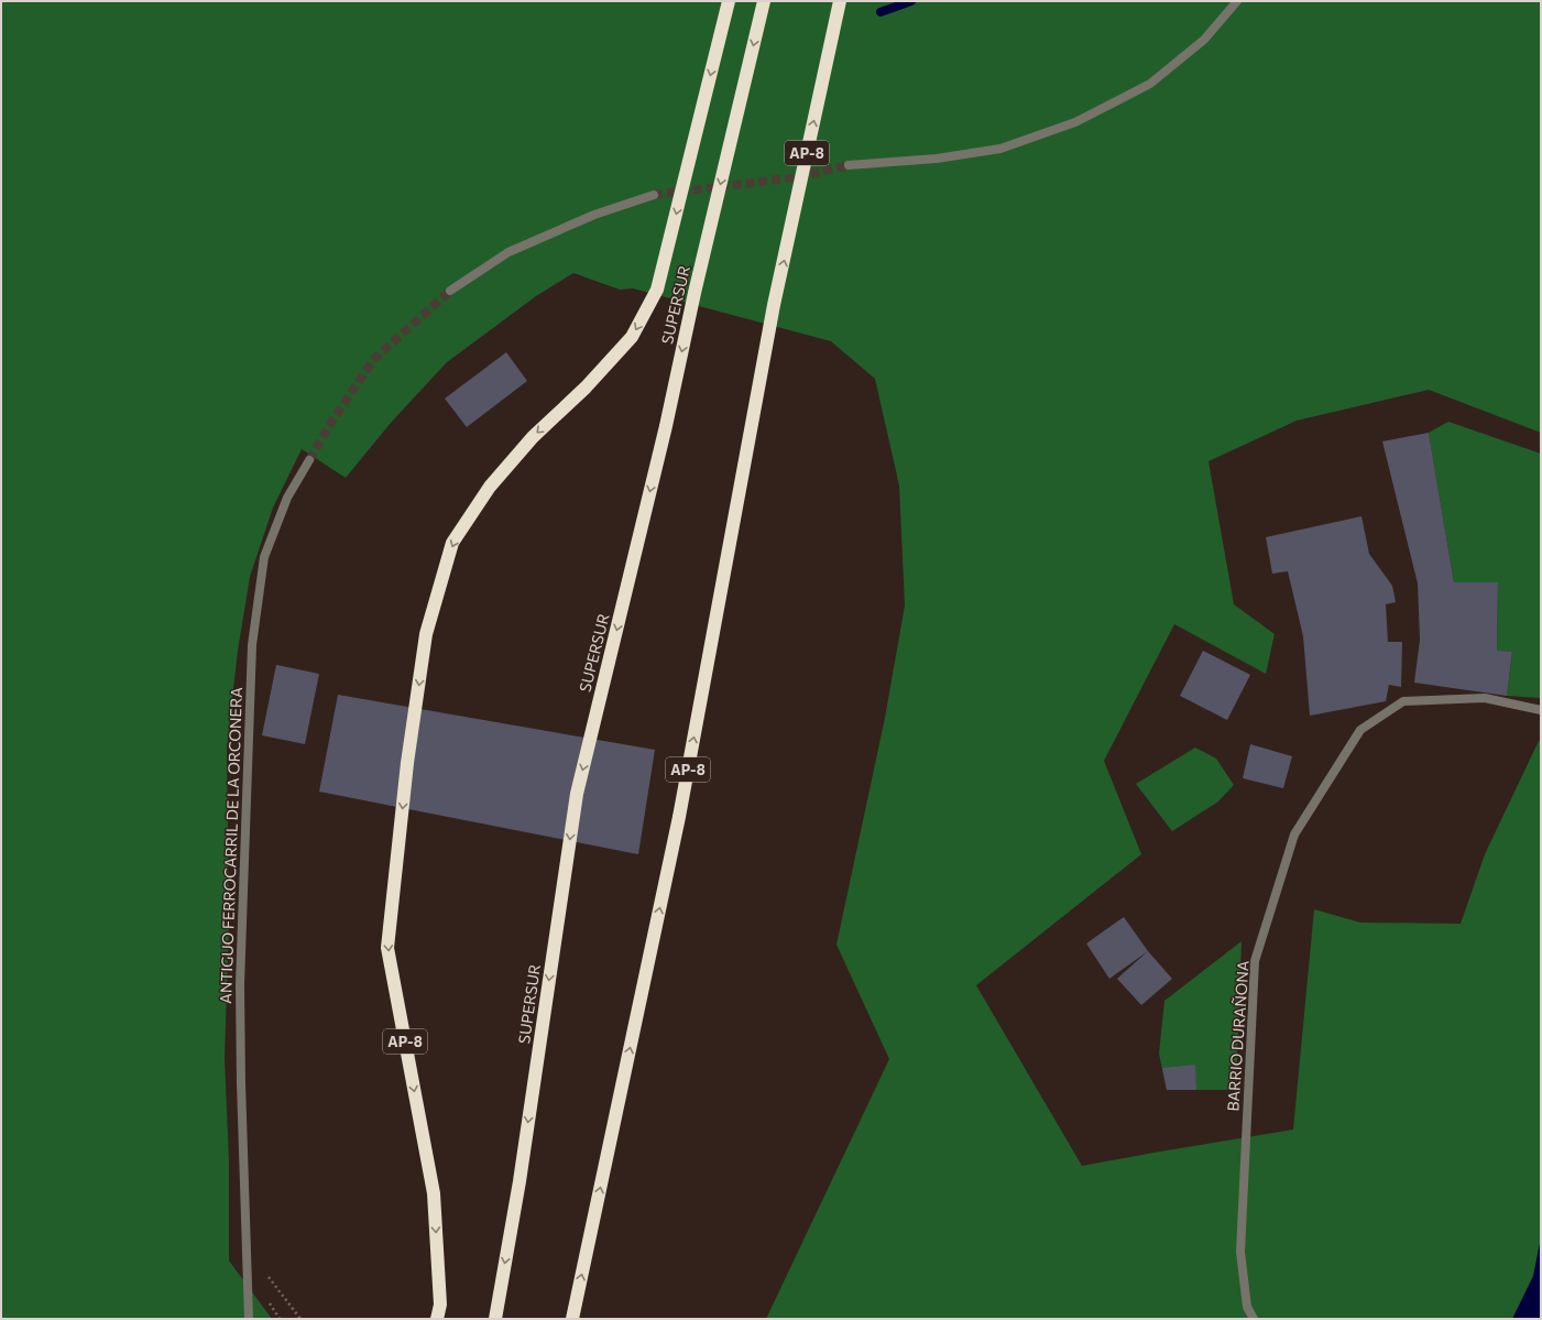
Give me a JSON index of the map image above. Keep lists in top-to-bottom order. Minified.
{"streets":{"highway":["AP-8","SUPERSUR"],"street":["ANTIGUO FERROCARRIL DE LA ORCONERA","BARRIO DURAÑONA"]}}
